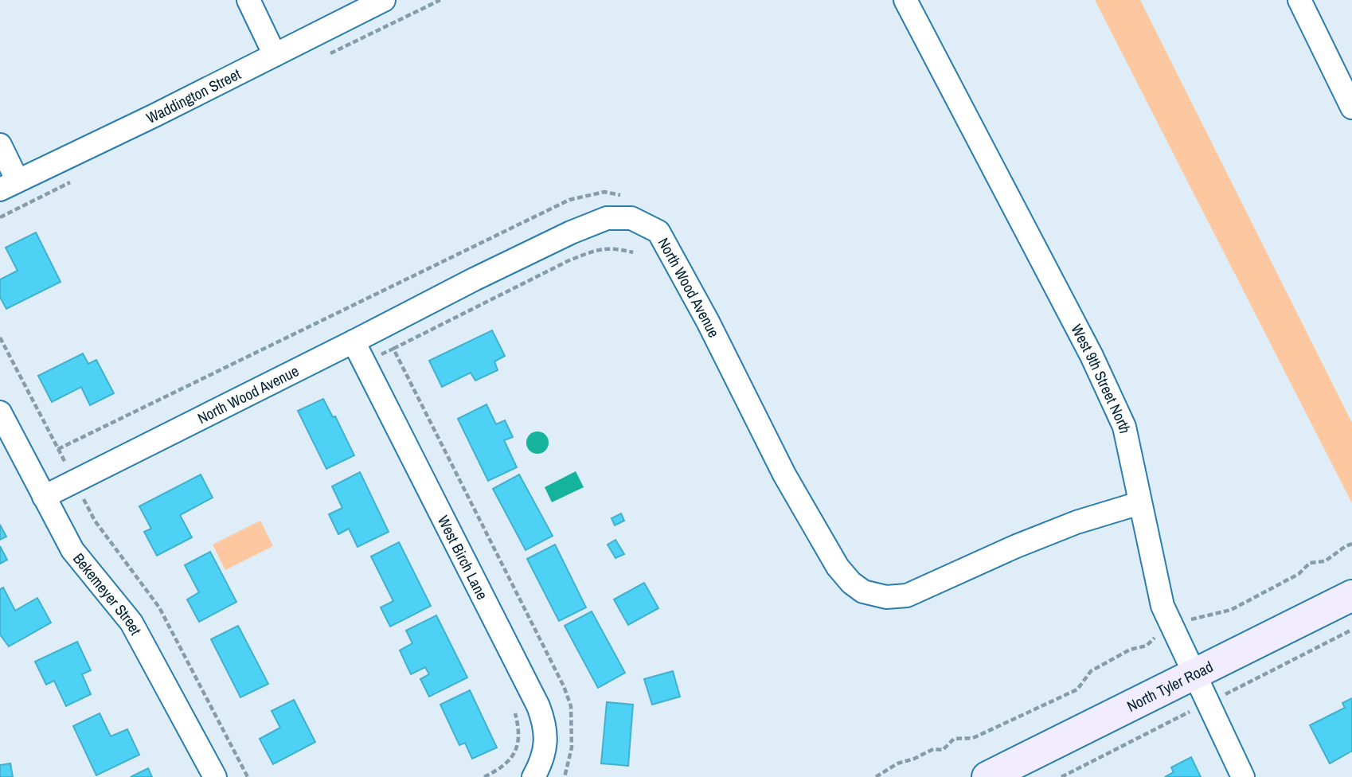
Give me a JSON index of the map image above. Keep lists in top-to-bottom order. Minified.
{"streets":{"main road":["North Tyler Road"],"street":["Waddington Street","North Wood Avenue","West 9th Street North","West Birch Lane","Bekemeyer Street"]},"crossings":[["North Wood Avenue","West 9th Street North"],["North Wood Avenue","West Birch Lane"],["North Wood Avenue","Bekemeyer Street"],["West 9th Street North","North Tyler Road"]]}
